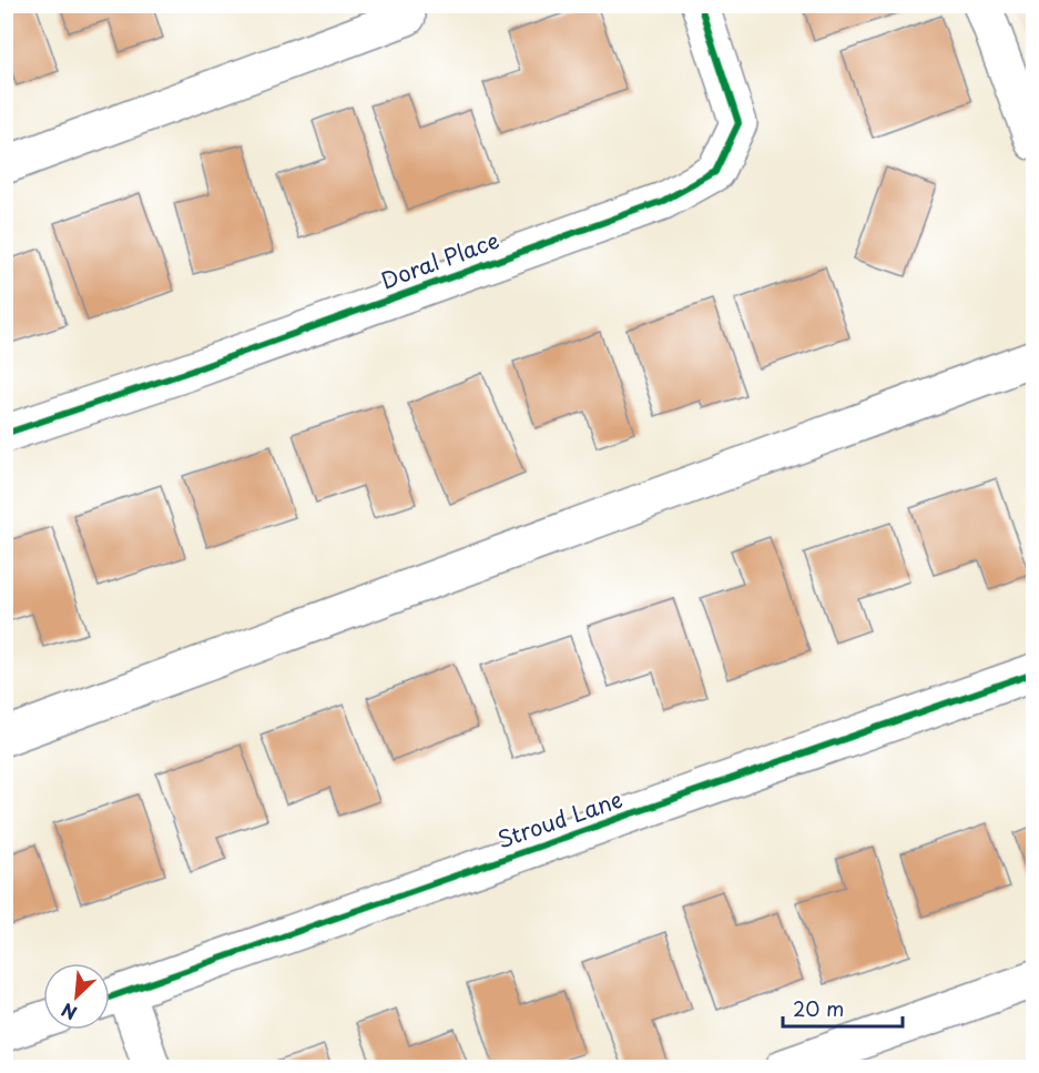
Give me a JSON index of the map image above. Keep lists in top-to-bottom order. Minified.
{"streets":{"street":["Doral Place","Stroud Lane"]},"scale_bar":"20 m","north":"bottom left"}
